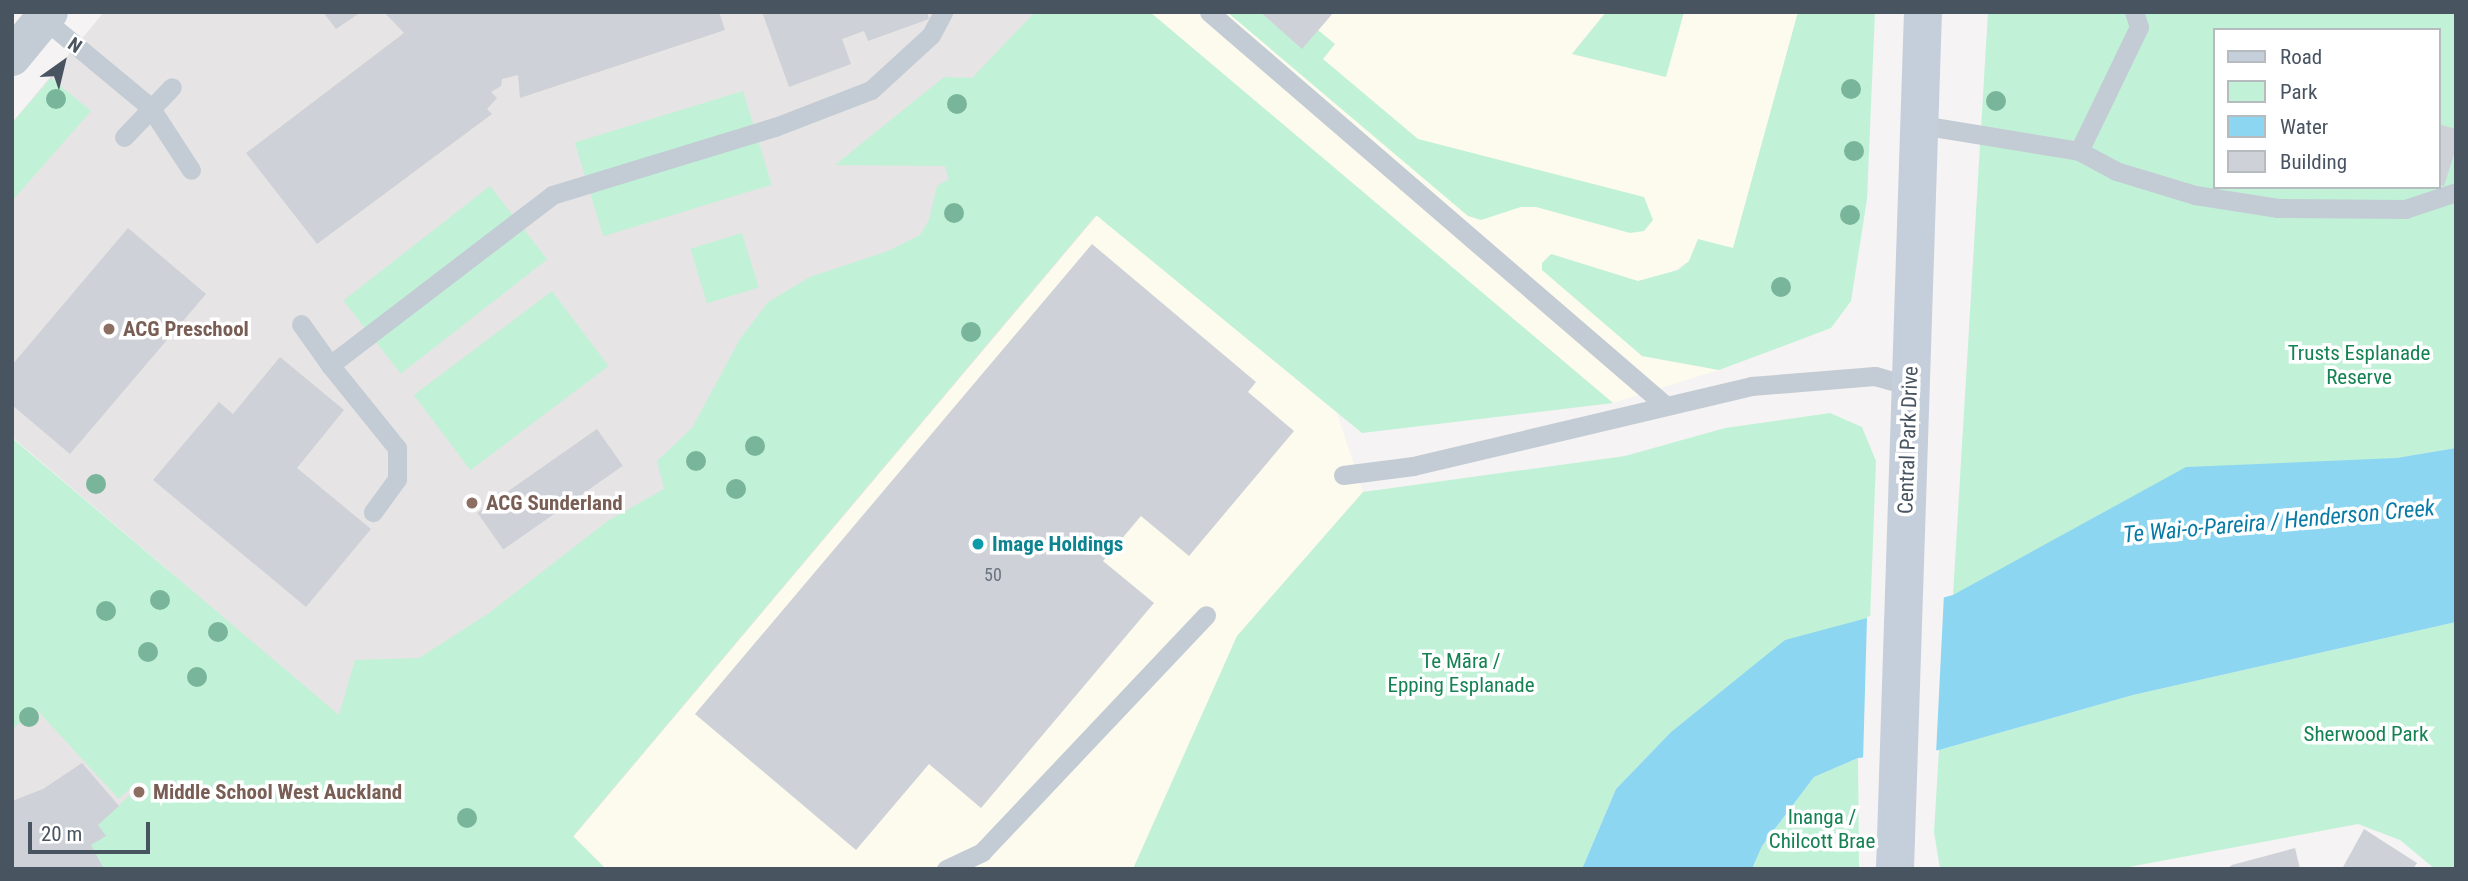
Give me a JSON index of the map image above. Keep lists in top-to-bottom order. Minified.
{"streets":{"main road":["Central Park Drive"]},"water":["Te Wai-o-Pareira / Henderson Creek"],"parks":["Trusts Esplanade Reserve","Te Māra / Epping Esplanade","Sherwood Park","Inanga / Chilcott Brae"],"places":["ACG Preschool","ACG Sunderland","Image Holdings","Middle School West Auckland"],"house_numbers":["50"],"legend":["Road","Park","Water","Building"],"scale_bar":"20 m","north":"top right"}
